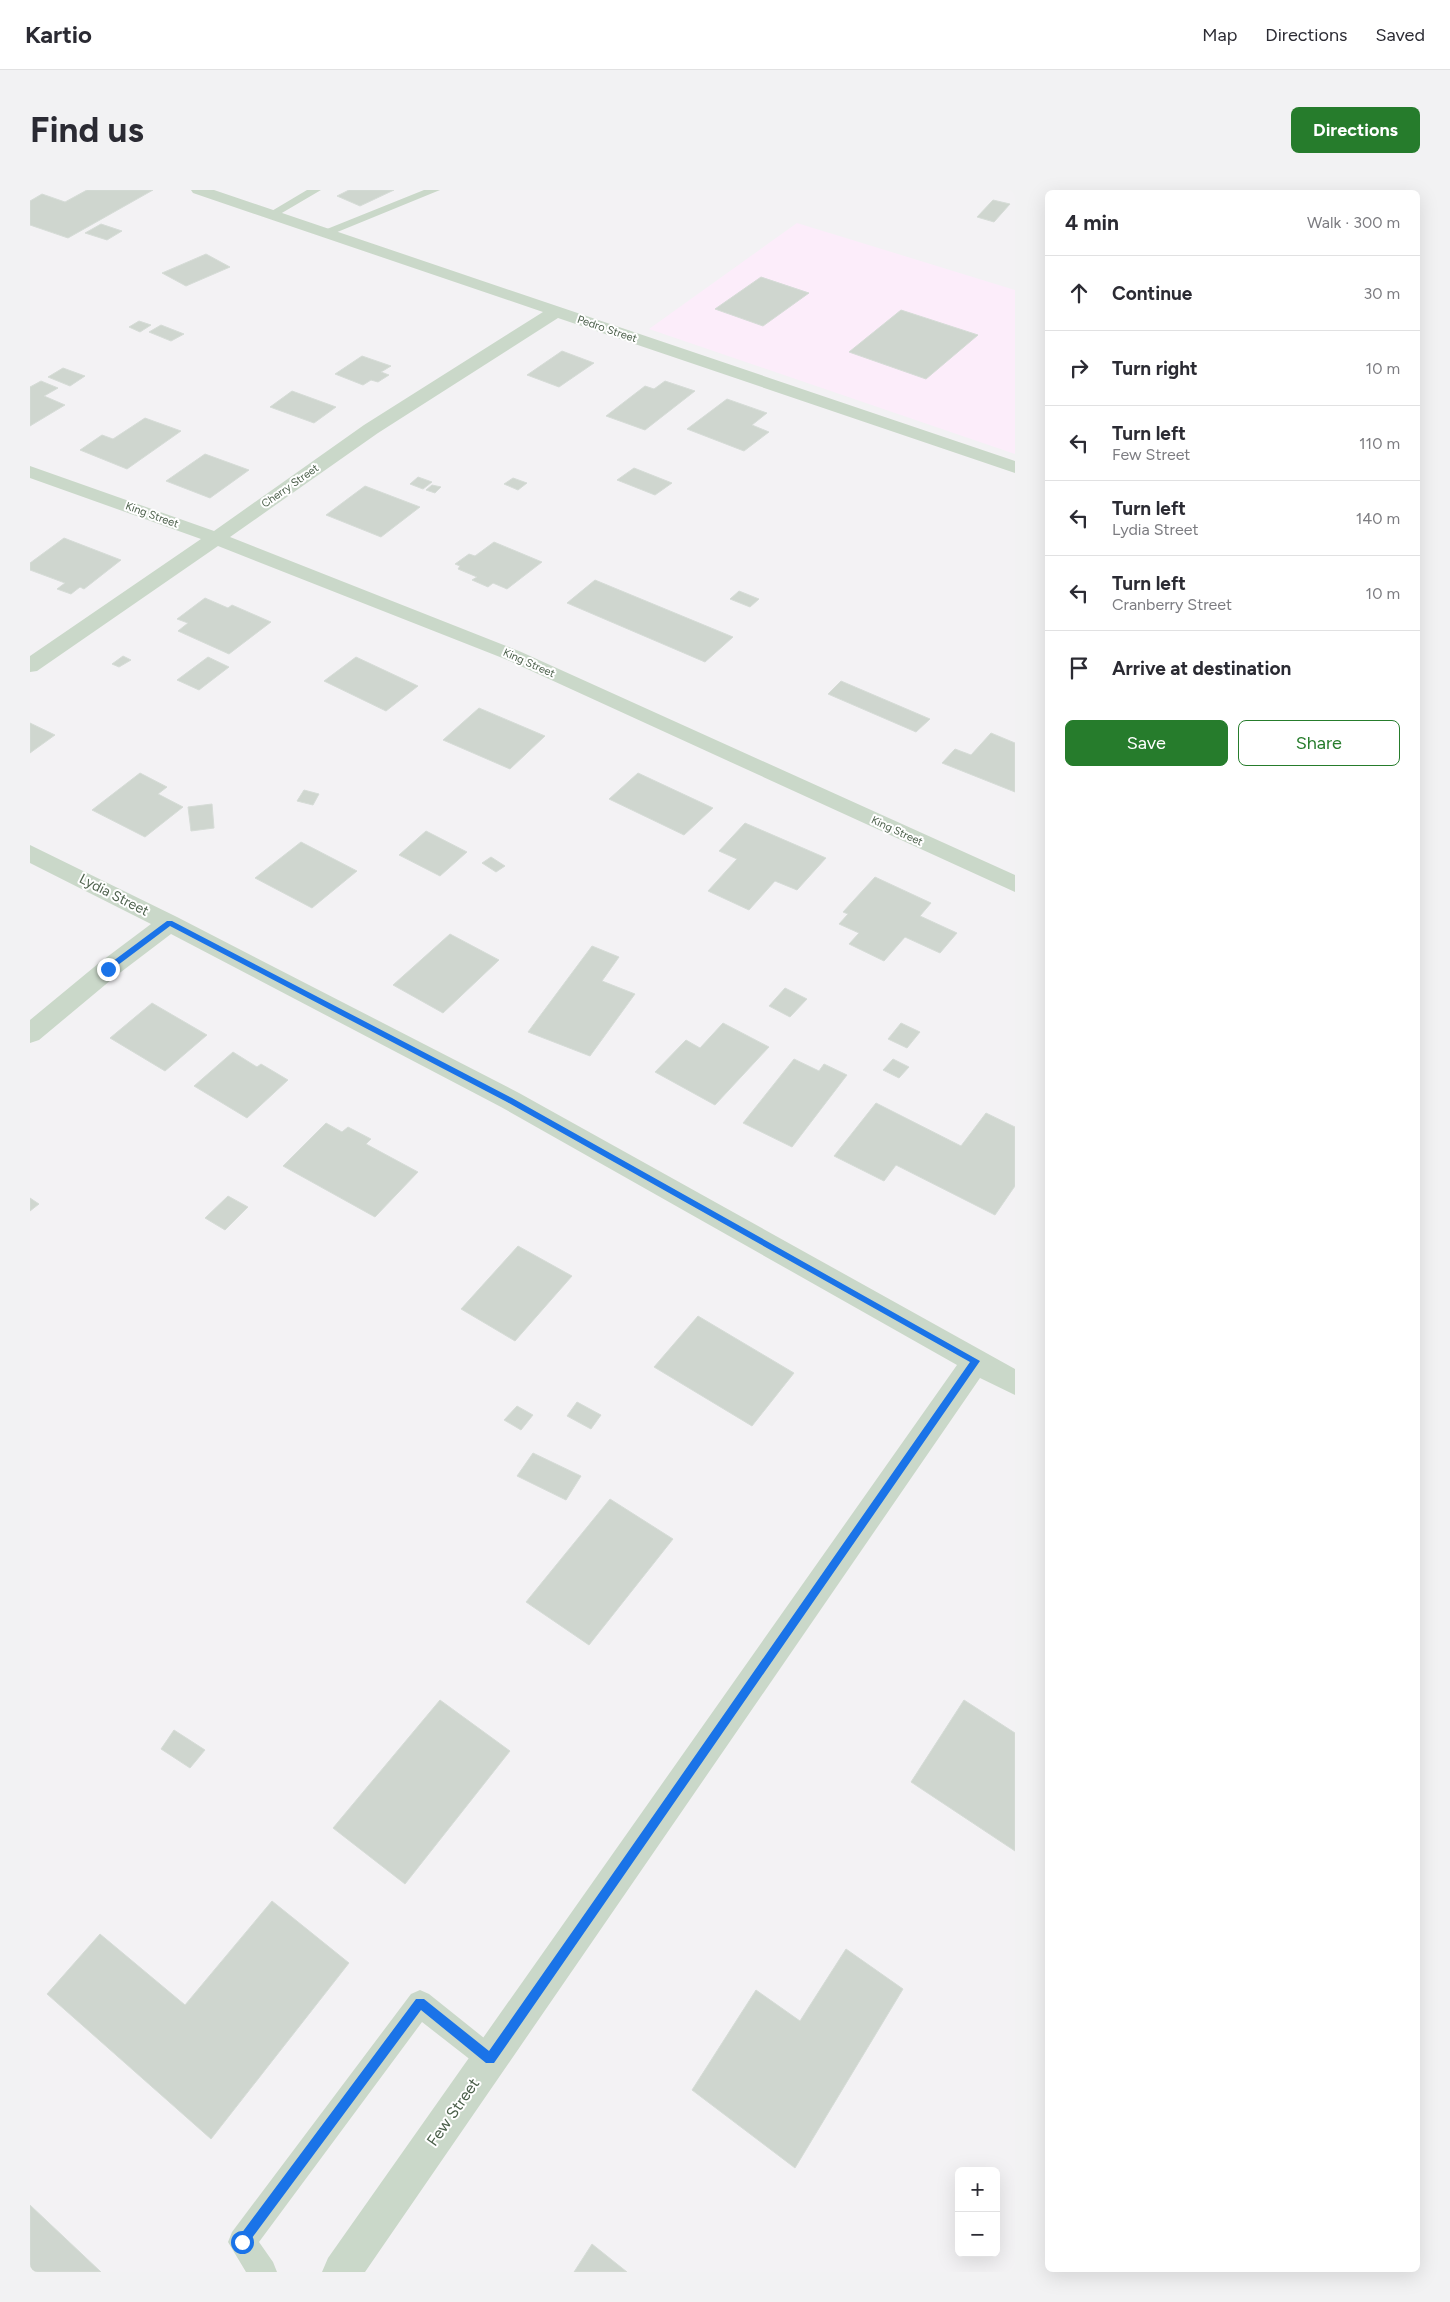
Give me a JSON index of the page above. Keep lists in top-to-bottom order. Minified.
{"streets":{"street":["Pedro Street","Cherry Street","King Street","Lydia Street","Few Street"]},"crossings":[["Pedro Street","Cherry Street"],["Cherry Street","King Street"],["Lydia Street","Few Street"]],"page":{"header":"Kartio","nav":["Map","Directions","Saved"],"buttons":["Directions",["Save","Share"]],"title":"Find us","heading":["4 min","Walk · 300 m"],"list":[["Continue","30 m"],["Turn right","10 m"],["Turn left","Few Street","110 m"],["Turn left","Lydia Street","140 m"],["Turn left","Cranberry Street","10 m"],"Arrive at destination"],"map_buttons":["+","−"]}}
